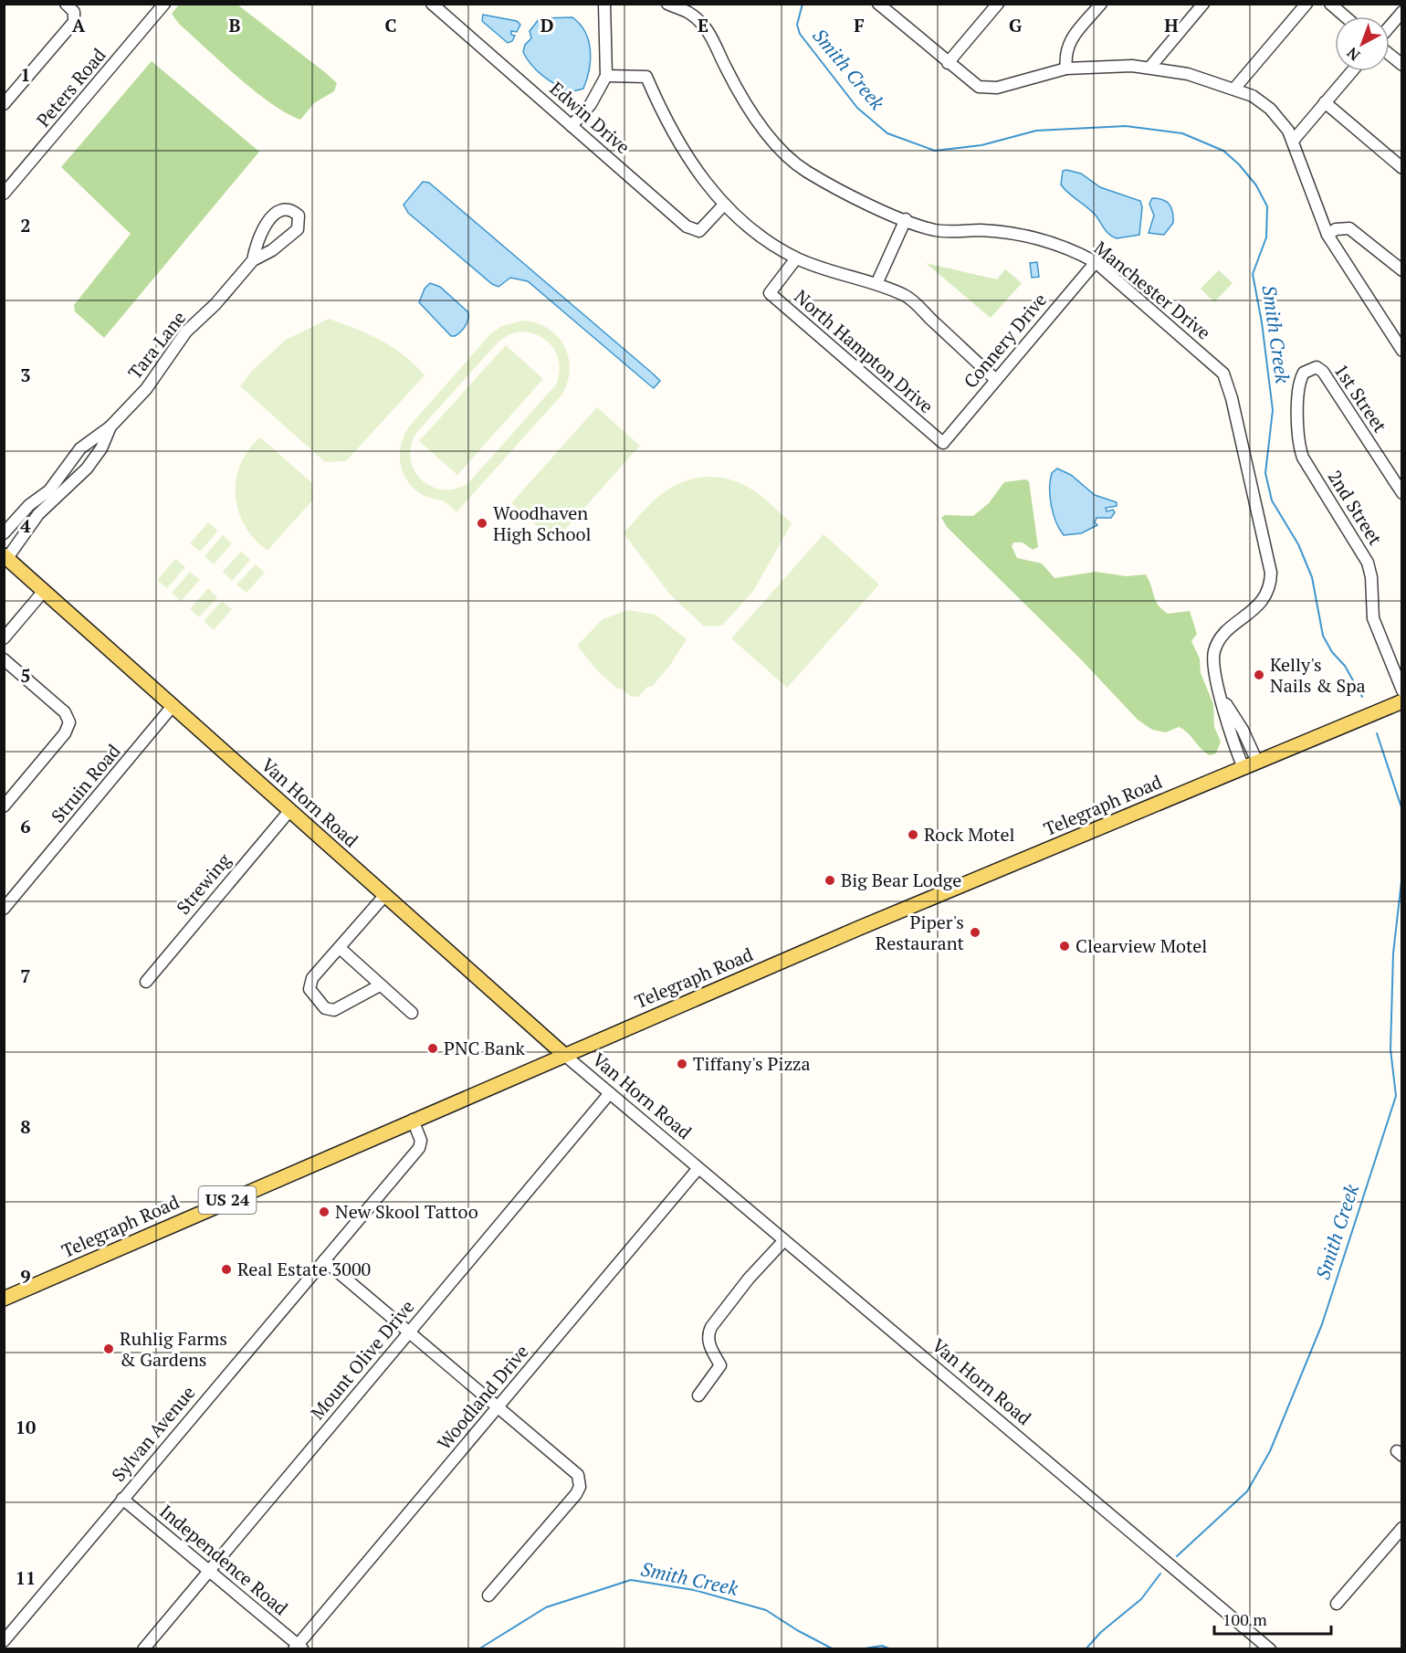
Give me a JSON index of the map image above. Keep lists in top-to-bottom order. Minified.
{"streets":{"main road":["Van Horn Road","Telegraph Road","US 24"],"street":["Peters Road","Edwin Drive","Manchester Drive","Connery Drive","Tara Lane","North Hampton Drive","1st Street","2nd Street","Struin Road","Strewing","Mount Olive Drive","Woodland Drive","Sylvan Avenue","Independence Road"]},"crossings":[["Manchester Drive","Connery Drive"],["Manchester Drive","Telegraph Road"],["Connery Drive","North Hampton Drive"],["Tara Lane","Van Horn Road"],["1st Street","2nd Street"],["Struin Road","Van Horn Road"],["Van Horn Road","Telegraph Road"],["Van Horn Road","Strewing"],["Van Horn Road","Mount Olive Drive"],["Van Horn Road","Woodland Drive"],["Telegraph Road","Sylvan Avenue"],["Mount Olive Drive","Independence Road"],["Woodland Drive","Independence Road"],["Sylvan Avenue","Independence Road"]],"water":["Smith Creek"],"places":["Woodhaven High School","Kelly's Nails & Spa","Rock Motel","Big Bear Lodge","Piper's Restaurant","Clearview Motel","PNC Bank","Tiffany's Pizza","New Skool Tattoo","Real Estate 3000","Ruhlig Farms & Gardens"],"scale_bar":"100 m","north":"bottom left","grid":{"columns":["A","B","C","D","E","F","G","H"],"rows":["1","2","3","4","5","6","7","8","9","10","11"]}}
